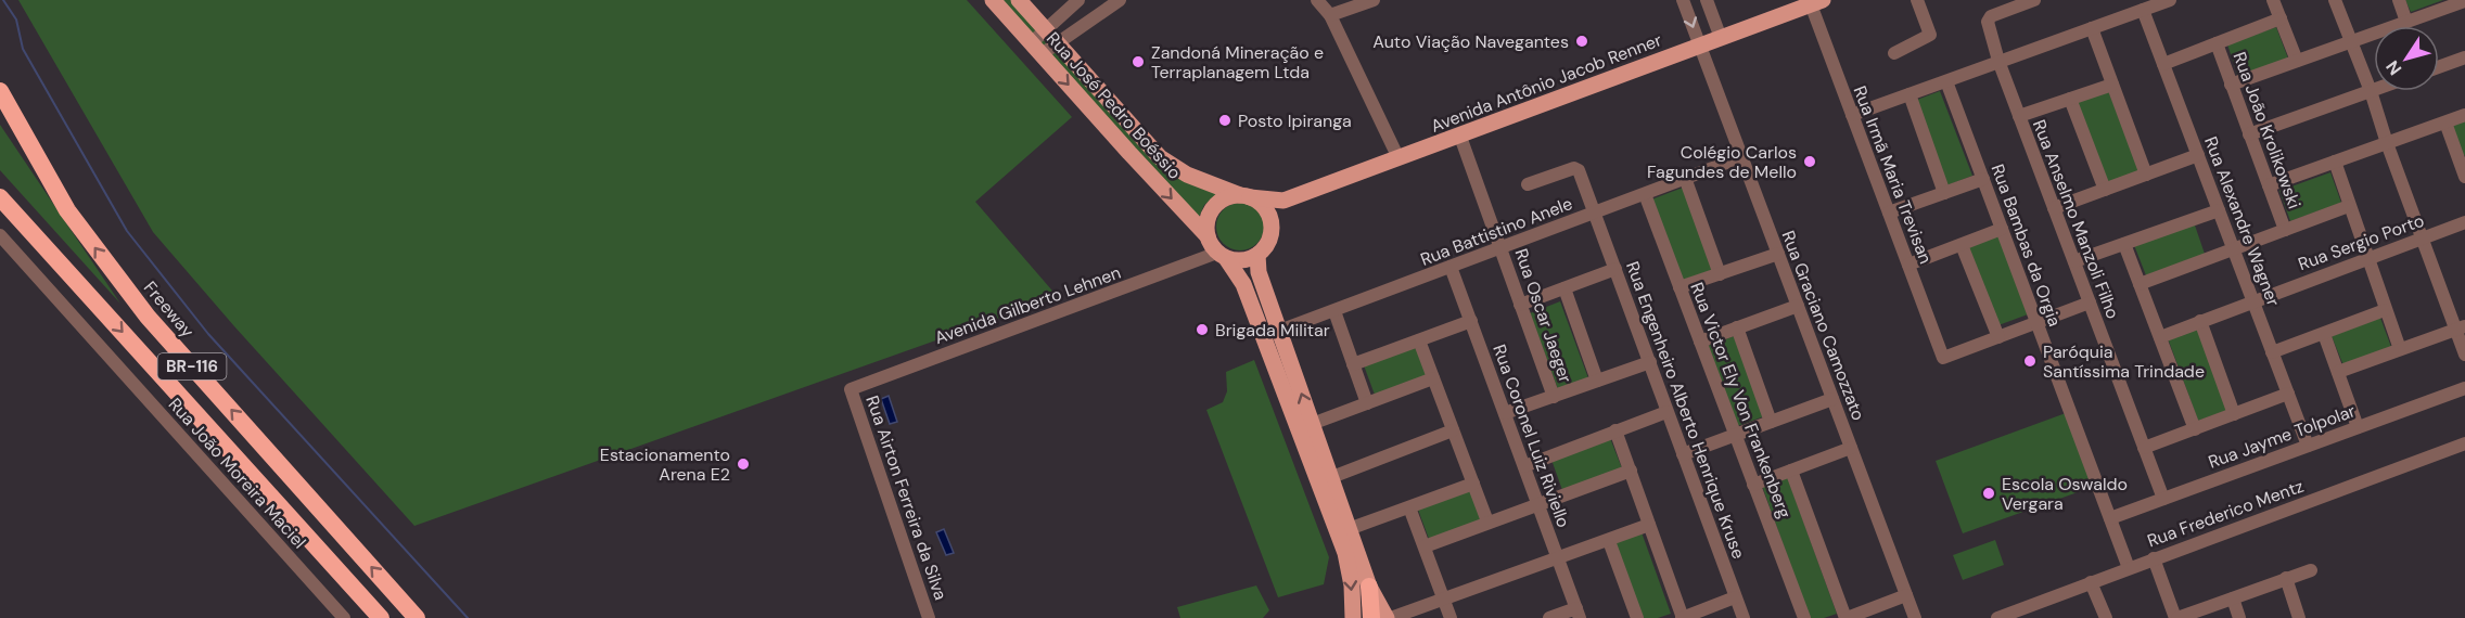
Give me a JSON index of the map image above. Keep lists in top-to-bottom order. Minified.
{"streets":{"highway":["Freeway","BR-116"],"main road":["Avenida Antônio Jacob Renner","Rua José Pedro Boéssio"],"street":["Rua João Krolikowski","Rua Irmã Maria Trevisan","Rua Anselmo Manzoli Filho","Rua Alexandre Wagner","Rua Battistino Anele","Rua Sergio Porto","Rua Bambas da Orgia","Avenida Gilberto Lehnen","Rua Oscar Jaeger","Rua Graciano Camozzato","Rua Victor Ely Von Frankenberg","Rua Engenheiro Alberto Henrique Kruse","Rua Coronel Luiz Riviello","Rua Jayme Tolpolar","Rua João Moreira Maciel","Rua Airton Ferreira da Silva","Rua Frederico Mentz"]},"crossings":[["Avenida Antônio Jacob Renner","Rua José Pedro Boéssio"],["Avenida Antônio Jacob Renner","Rua Irmã Maria Trevisan"],["Avenida Antônio Jacob Renner","Avenida Gilberto Lehnen"],["Avenida Antônio Jacob Renner","Rua Oscar Jaeger"],["Avenida Antônio Jacob Renner","Rua Graciano Camozzato"],["Rua José Pedro Boéssio","Avenida Gilberto Lehnen"],["Rua Anselmo Manzoli Filho","Rua Jayme Tolpolar"],["Rua Alexandre Wagner","Rua Sergio Porto"],["Rua Alexandre Wagner","Rua Jayme Tolpolar"],["Rua Battistino Anele","Rua Oscar Jaeger"],["Rua Battistino Anele","Rua Graciano Camozzato"],["Rua Battistino Anele","Rua Victor Ely Von Frankenberg"],["Rua Battistino Anele","Rua Engenheiro Alberto Henrique Kruse"],["Rua Battistino Anele","Rua Coronel Luiz Riviello"],["Rua Bambas da Orgia","Rua Jayme Tolpolar"],["Rua Bambas da Orgia","Rua Frederico Mentz"],["Avenida Gilberto Lehnen","Rua Airton Ferreira da Silva"]],"places":["Auto Viação Navegantes","Zandoná Mineração e Terraplanagem Ltda","Posto Ipiranga","Colégio Carlos Fagundes de Mello","Brigada Militar","Paróquia Santíssima Trindade","Estacionamento Arena E2","Escola Oswaldo Vergara"],"north":"bottom left"}
